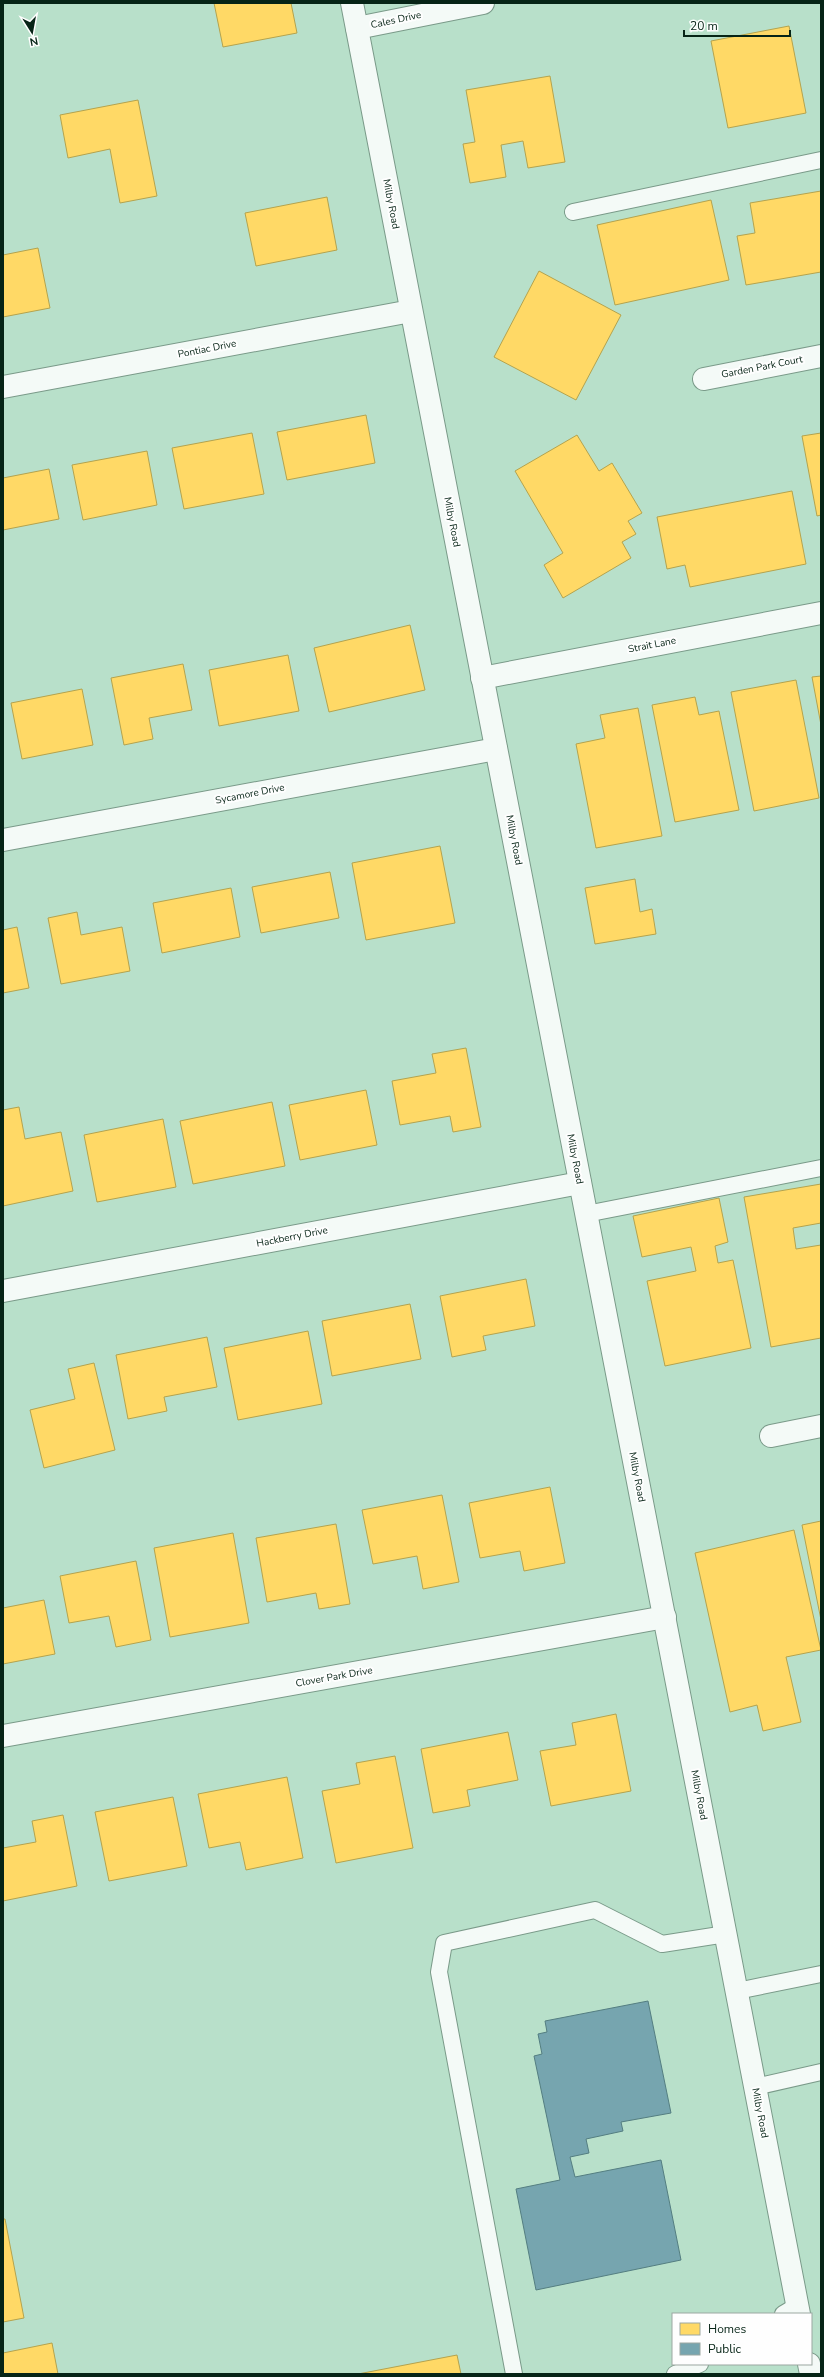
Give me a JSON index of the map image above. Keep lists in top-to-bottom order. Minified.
{"streets":{"street":["Cales Drive","Milby Road","Pontiac Drive","Garden Park Court","Strait Lane","Sycamore Drive","Hackberry Drive","Clover Park Drive"]},"crossings":[["Cales Drive","Milby Road"],["Milby Road","Pontiac Drive"],["Milby Road","Strait Lane"],["Milby Road","Sycamore Drive"],["Milby Road","Hackberry Drive"],["Milby Road","Clover Park Drive"]],"legend":["Homes","Public"],"scale_bar":"20 m","north":"bottom"}
